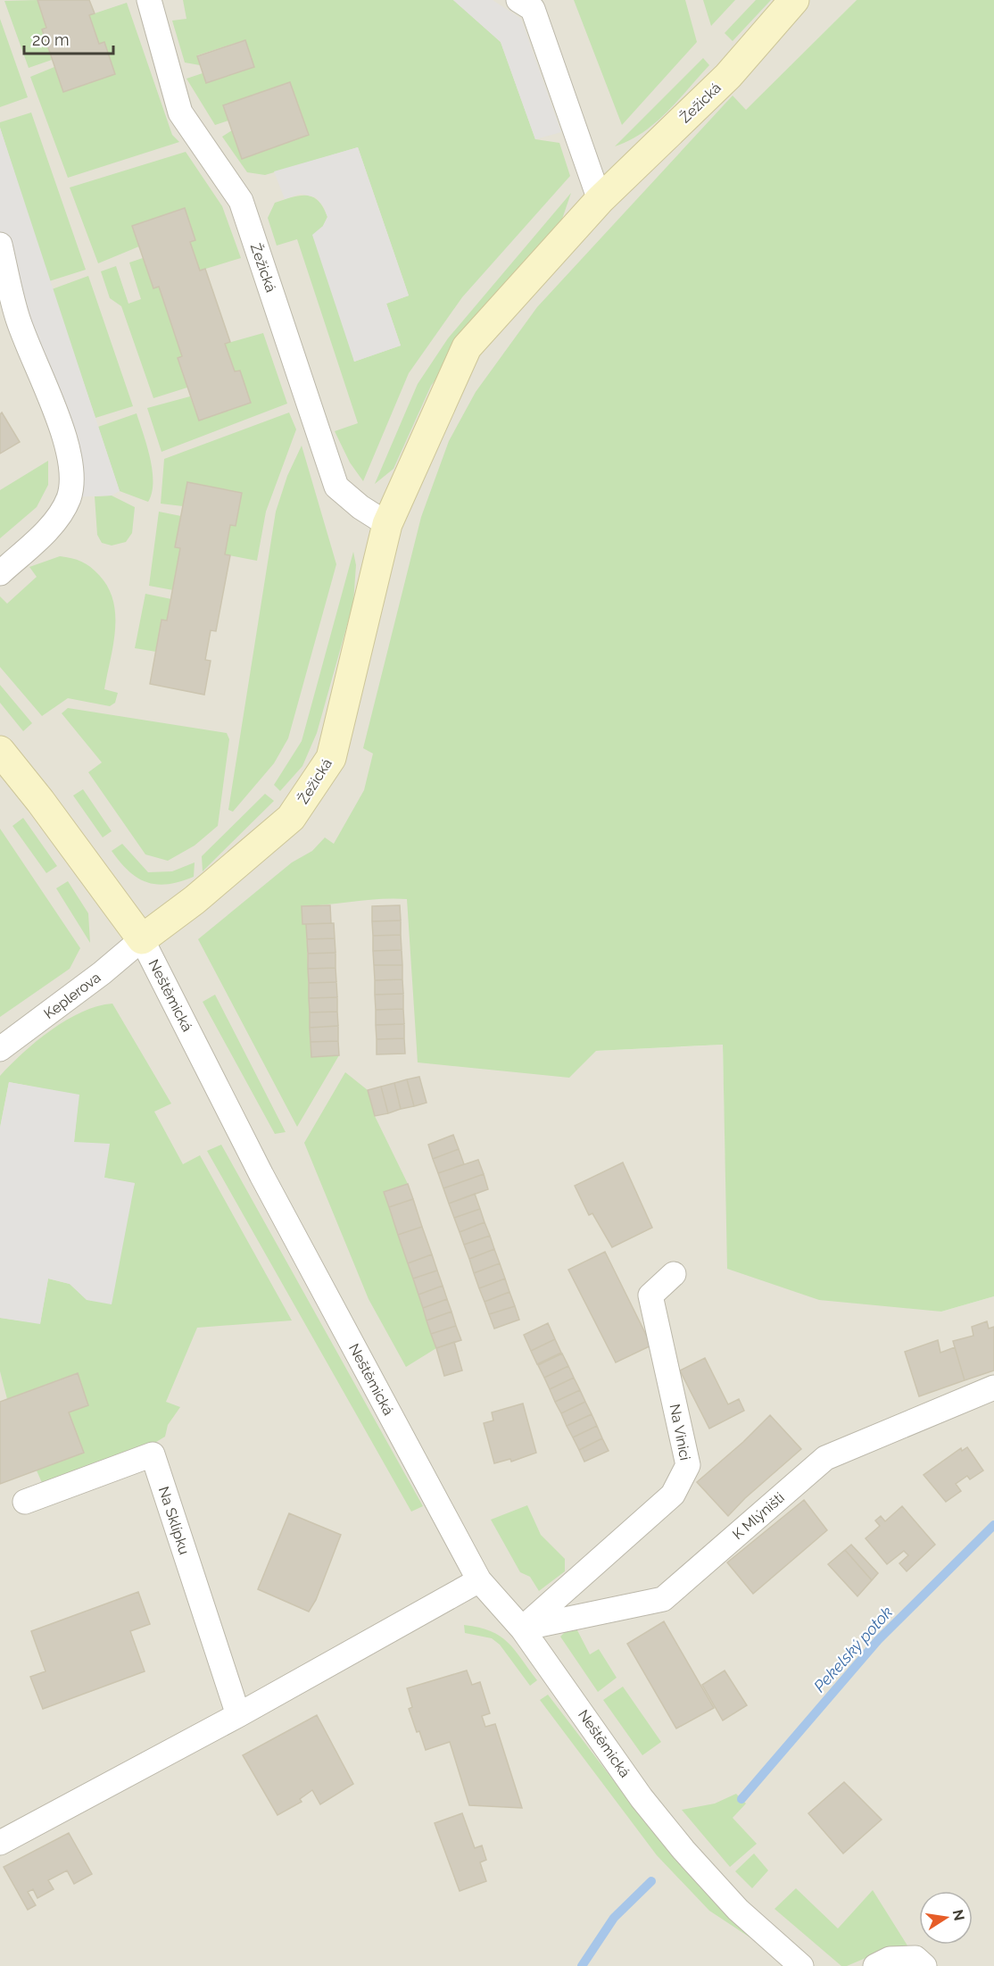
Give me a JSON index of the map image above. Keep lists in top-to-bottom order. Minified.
{"streets":{"street":["Žežická","Keplerova","Neštěmická","Na Vinici","K Mlýništi","Na Sklípku"]},"crossings":[["Žežická","Keplerova"],["Žežická","Neštěmická"],["Keplerova","Neštěmická"],["Neštěmická","Na Vinici"],["Neštěmická","K Mlýništi"],["Na Vinici","K Mlýništi"]],"water":["Pekelský potok"],"scale_bar":"20 m","north":"right"}
